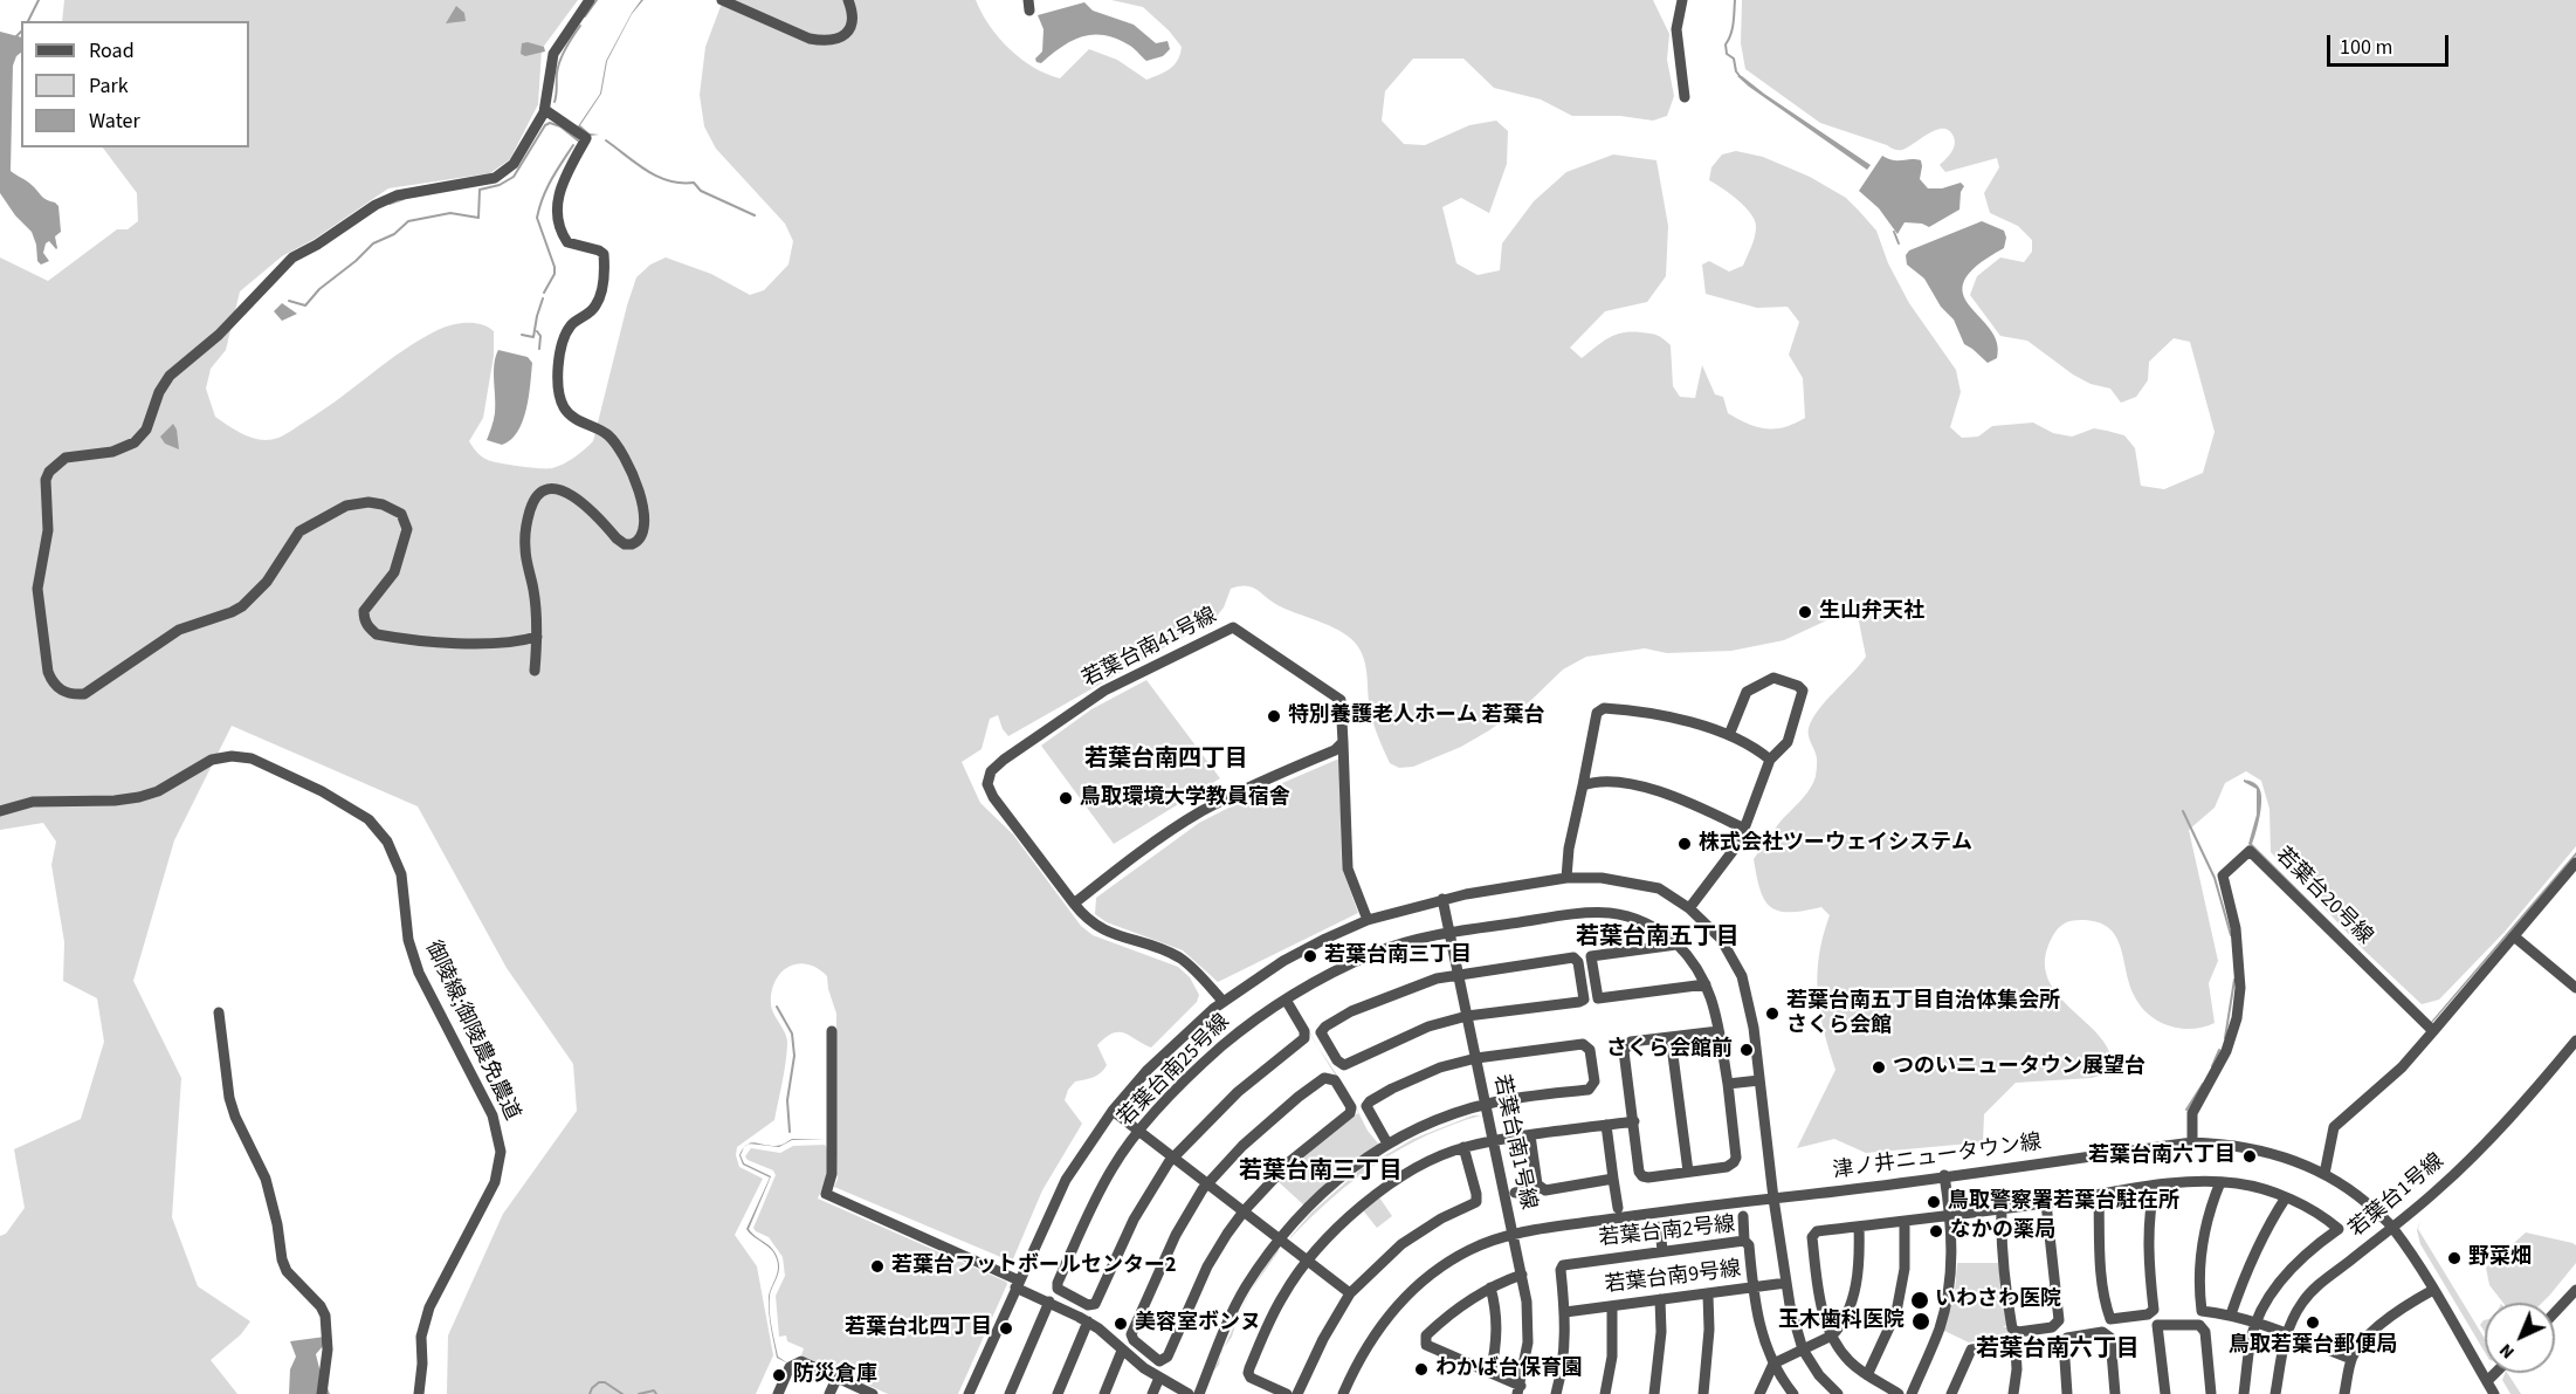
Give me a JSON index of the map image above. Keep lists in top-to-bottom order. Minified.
{"streets":{"street":["若葉台南41号線","若葉台20号線","御陵線;御陵農免農道","若葉台南25号線","若葉台南1号線","津ノ井ニュータウン線","若葉台1号線","若葉台南2号線","若葉台南9号線"]},"crossings":[["若葉台20号線","津ノ井ニュータウン線"],["若葉台南25号線","若葉台南1号線"],["若葉台南1号線","津ノ井ニュータウン線"],["津ノ井ニュータウン線","若葉台1号線"],["若葉台南2号線","若葉台南9号線"]],"districts":["若葉台南四丁目","若葉台南五丁目","若葉台南三丁目","若葉台南六丁目"],"places":["生山弁天社","特別養護老人ホーム 若葉台","鳥取環境大学教員宿舎","株式会社ツーウェイシステム","若葉台南三丁目","若葉台南五丁目自治体集会所 さくら会館","さくら会館前","つのいニュータウン展望台","若葉台南六丁目","鳥取警察署若葉台駐在所","なかの薬局","野菜畑","若葉台フットボールセンター2","いわさわ医院","玉木歯科医院","鳥取若葉台郵便局","美容室ボンヌ","若葉台北四丁目","わかば台保育園","防災倉庫"],"legend":["Road","Park","Water"],"scale_bar":"100 m","north":"bottom left"}
